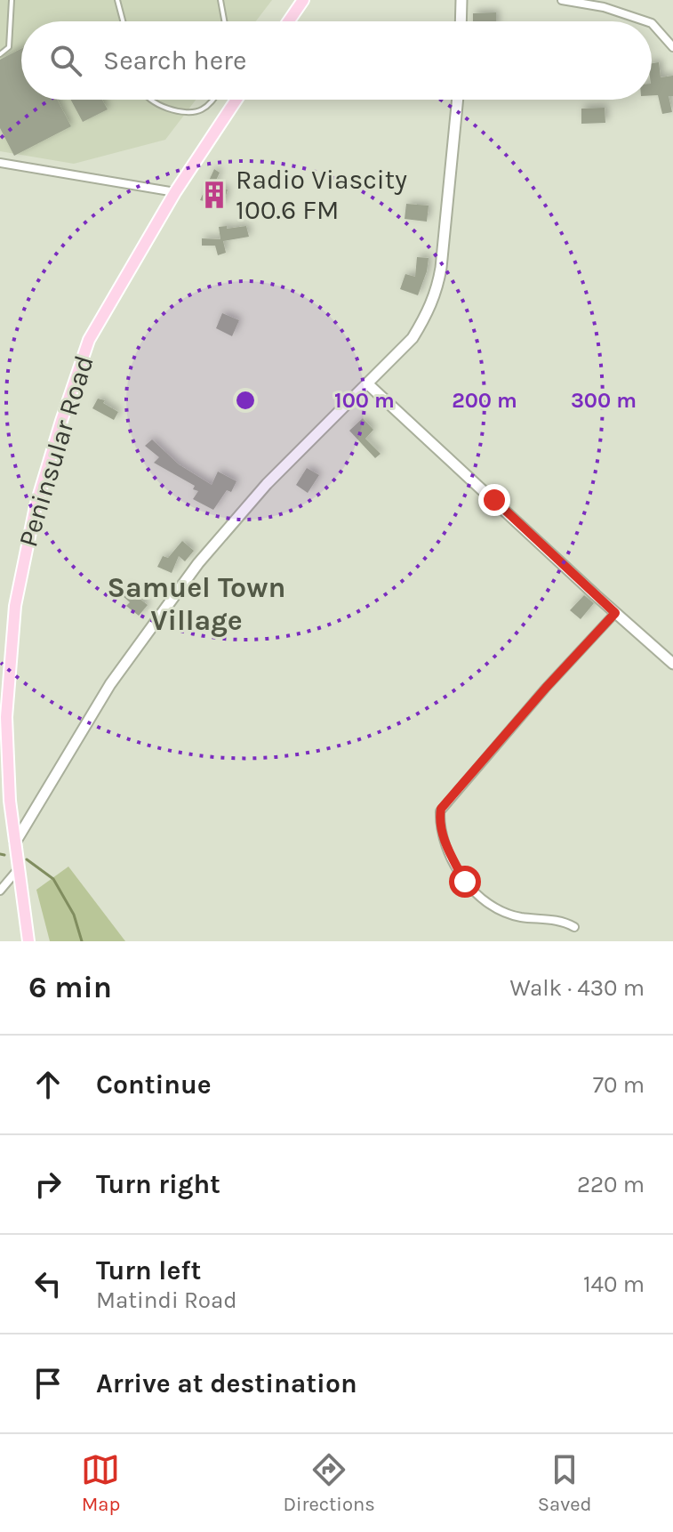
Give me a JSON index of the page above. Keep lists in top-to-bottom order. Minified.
{"streets":{"main road":["Peninsular Road"]},"districts":["Samuel Town Village"],"places":{"building":["Radio Viascity 100.6 FM"]},"page":{"search":"Search here","heading":["6 min","Walk · 430 m"],"list":[["Continue","70 m"],["Turn right","220 m"],["Turn left","Matindi Road","140 m"],"Arrive at destination"],"nav":["Map","Directions","Saved"]},"rings":["100 m","200 m","300 m"]}
